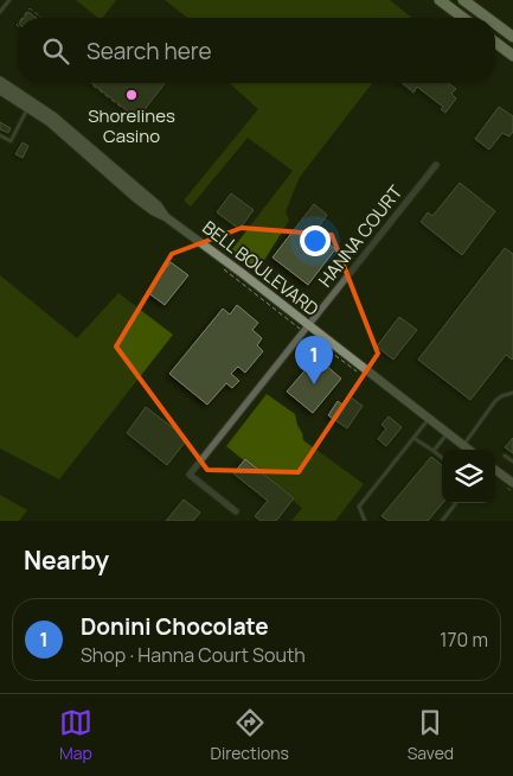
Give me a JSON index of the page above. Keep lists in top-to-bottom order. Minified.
{"streets":{"main road":["BELL BOULEVARD"],"street":["HANNA COURT"]},"crossings":[["HANNA COURT","BELL BOULEVARD"]],"places":["Shorelines Casino"],"page":{"search":"Search here","pins":"1","heading":"Nearby","list":[{"mark":"1","name":"Donini Chocolate","note":"Shop · Hanna Court South","value":"170 m"}],"nav":["Map","Directions","Saved"]}}
